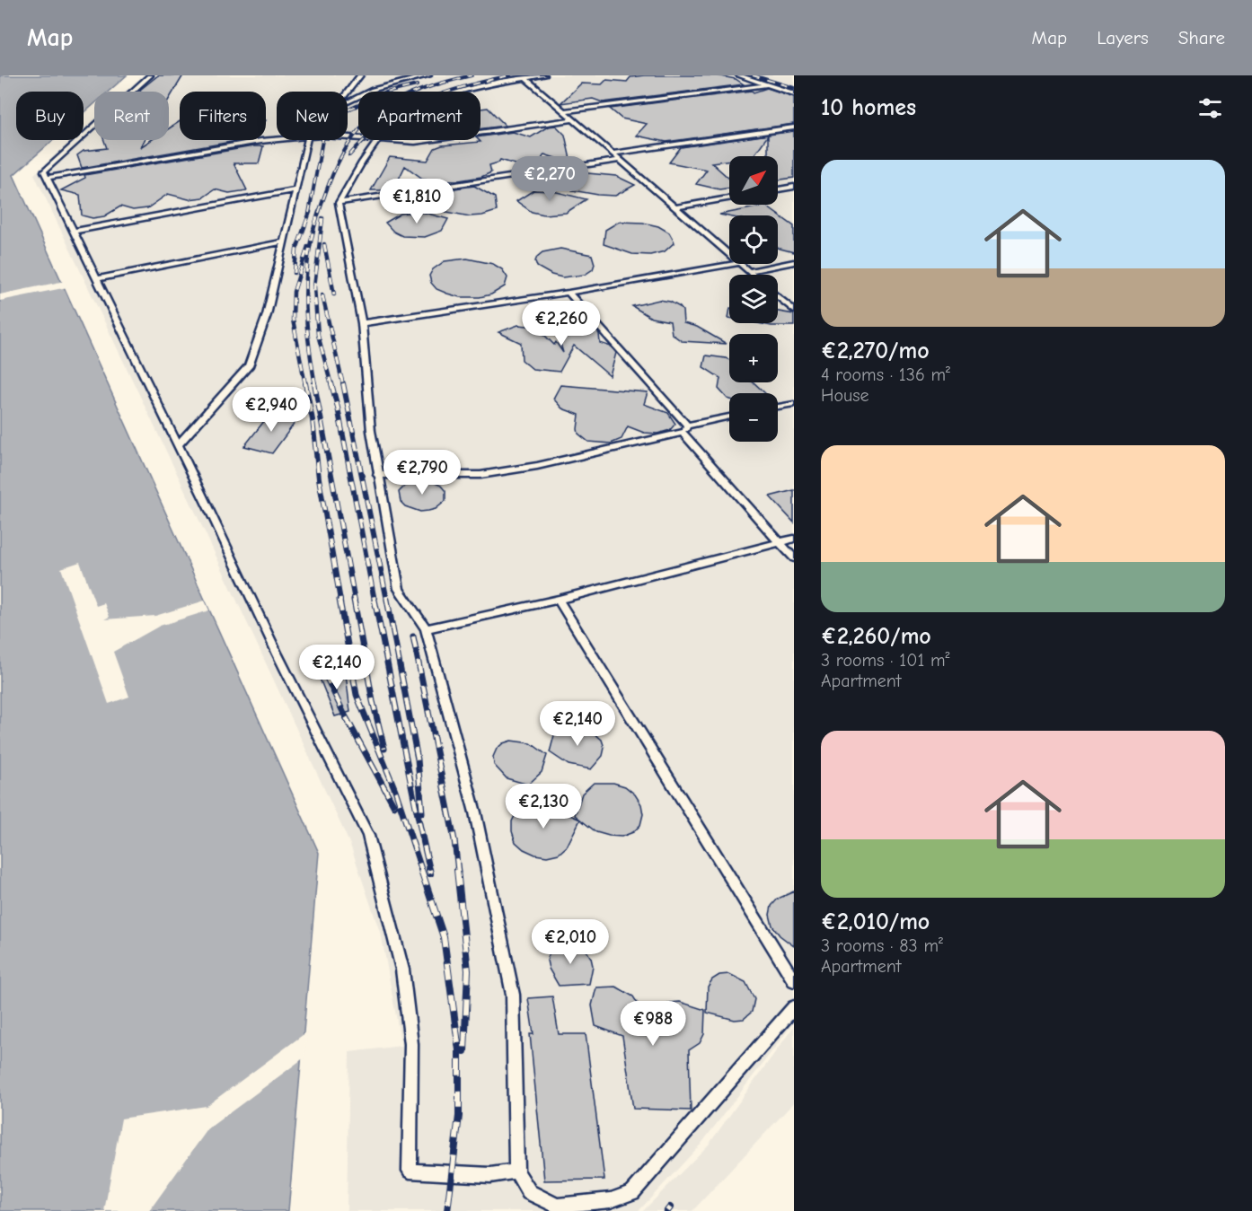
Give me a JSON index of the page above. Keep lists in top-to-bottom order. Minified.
{"north":"top right","page":{"header":"Map","nav":["Map","Layers","Share"],"heading":"10 homes","chip":["Buy","Rent","Filters","New","Apartment"],"list":[{"name":"€2,270/mo","note":"4 rooms · 136 m² · House"},{"name":"€2,260/mo","note":"3 rooms · 101 m² · Apartment"},{"name":"€2,010/mo","note":"3 rooms · 83 m² · Apartment"}],"map_buttons":["+","−"],"price":["€2,270","€1,810","€2,260","€2,940","€2,790","€2,140","€2,140","€2,130","€2,010","€988"]}}
